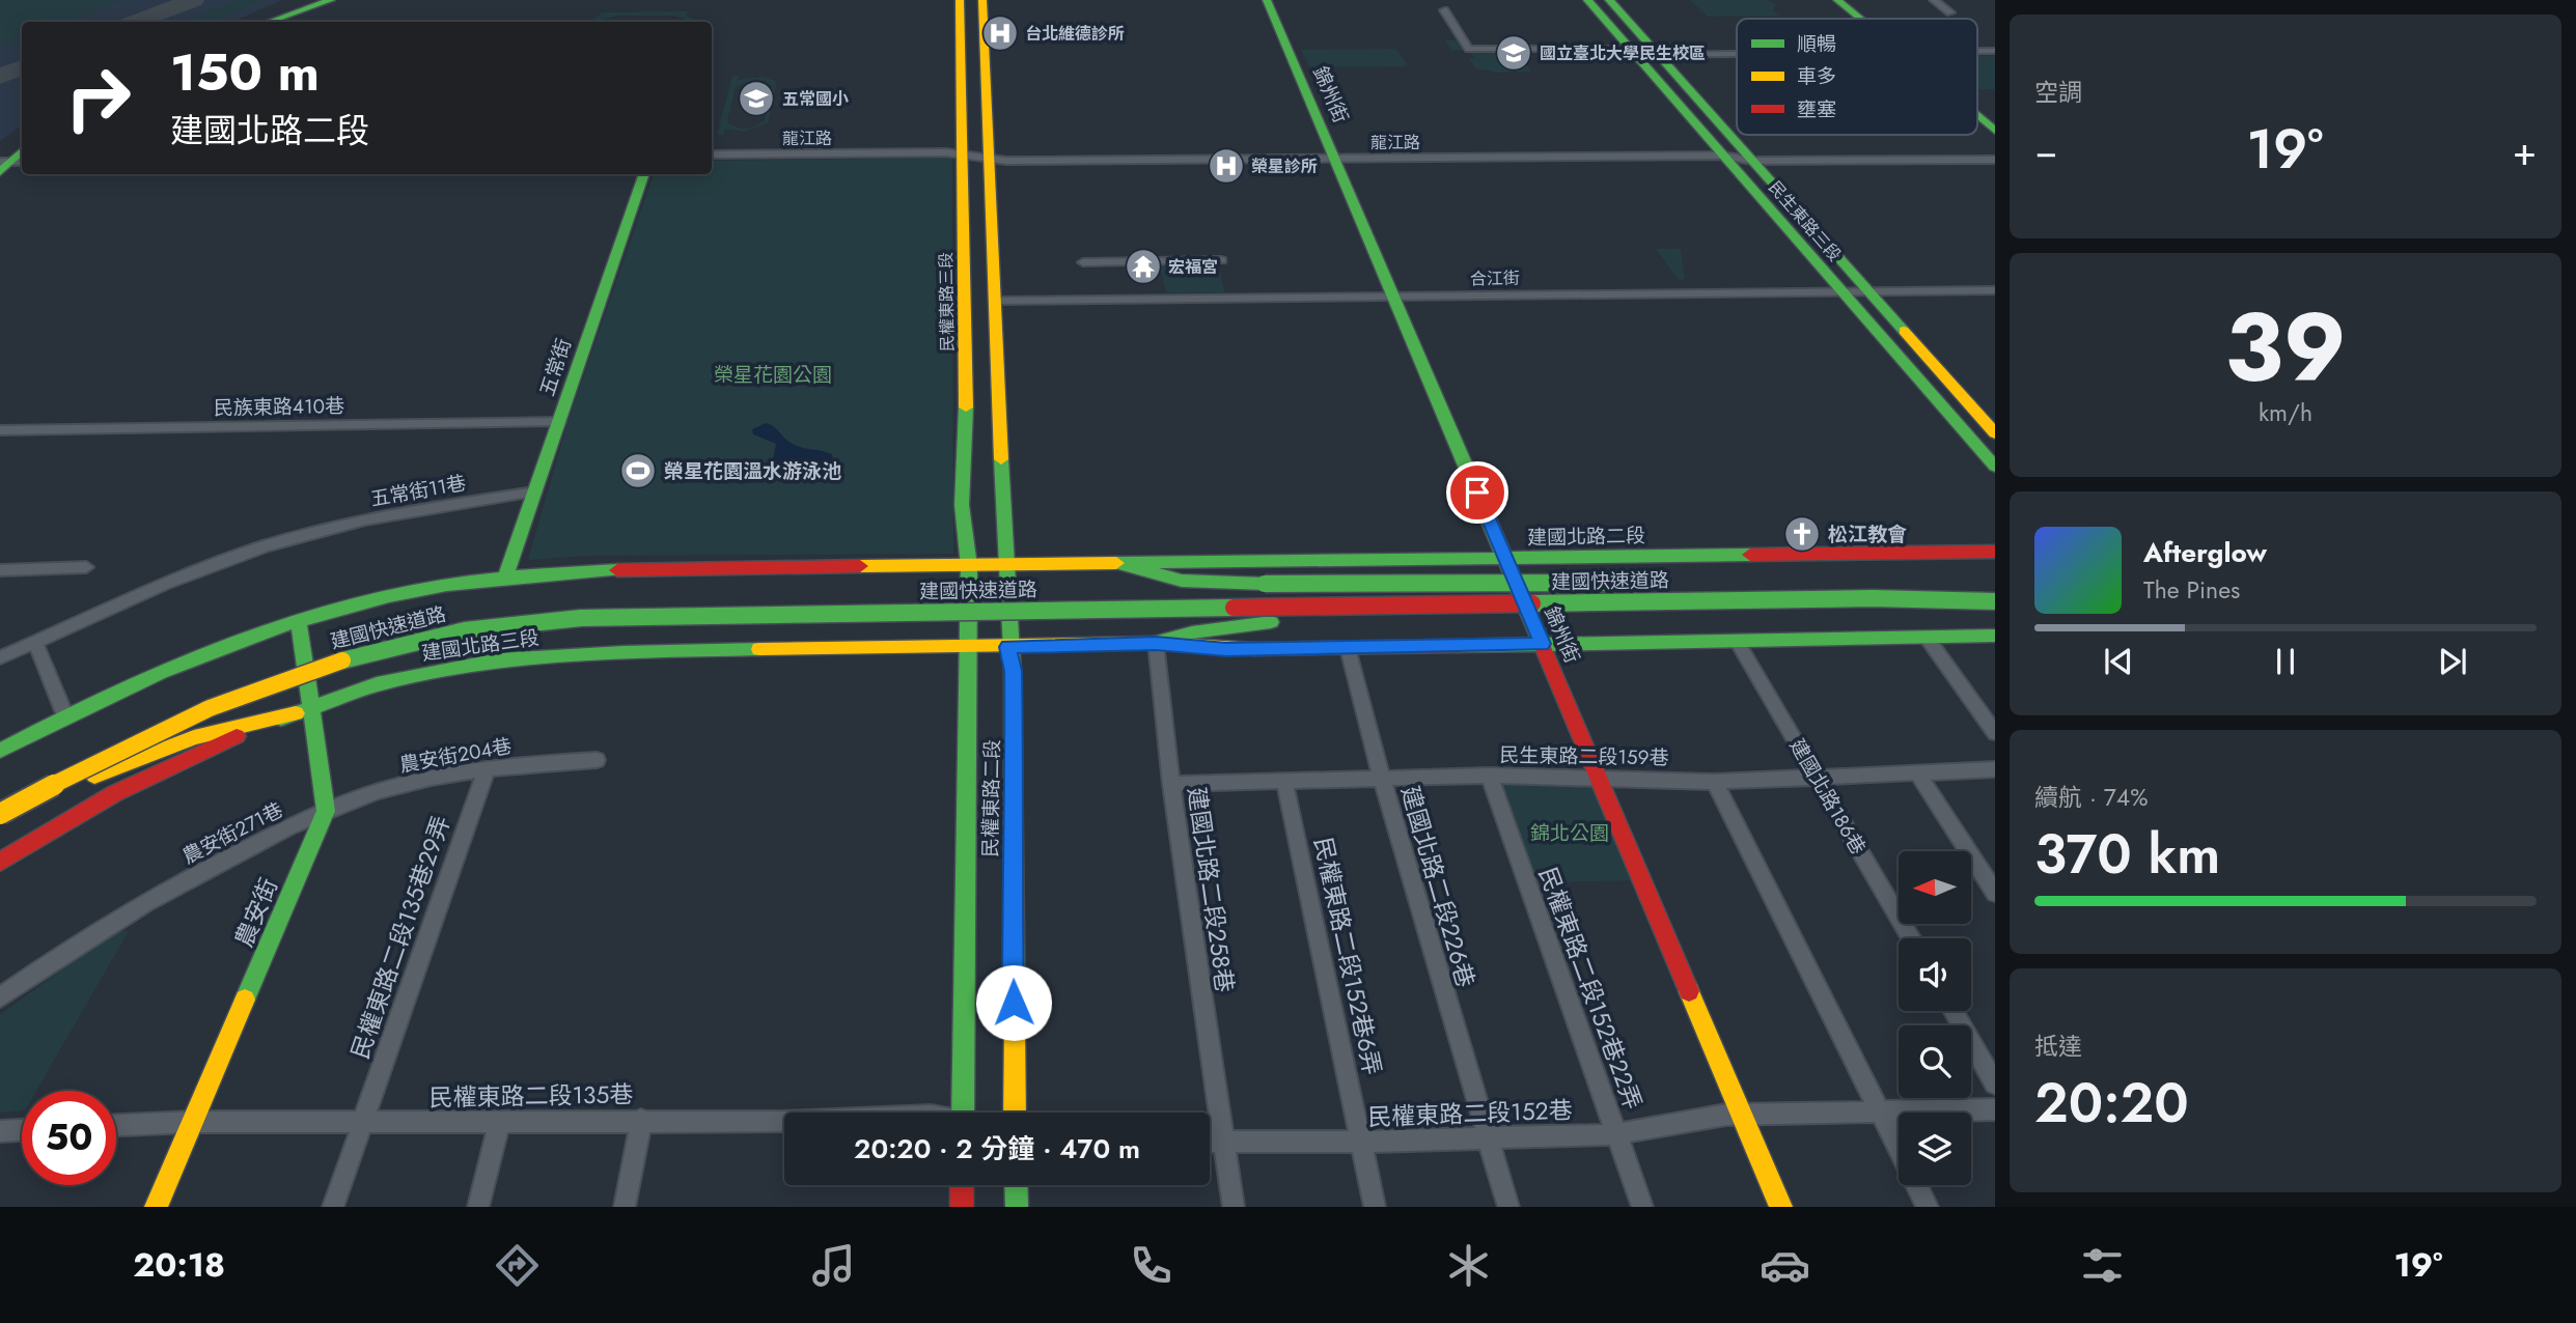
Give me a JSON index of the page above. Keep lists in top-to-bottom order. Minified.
{"streets":{"main road":["錦州街","民生東路三段","民權東路三段","五常街","建國北路二段","建國快速道路","建國北路三段","民權東路二段","農安街"],"street":["龍江路","合江街","民族東路410巷","五常街11巷","農安街204巷","民生東路二段159巷","建國北路186巷","農安街271巷","建國北路二段226巷","建國北路二段258巷","民權東路二段135巷29弄","民權東路二段152巷6弄","民權東路二段152巷22弄","民權東路二段135巷","民權東路二段152巷"]},"crossings":[["錦州街","龍江路"],["錦州街","合江街"],["錦州街","建國北路二段"],["錦州街","民生東路二段159巷"],["錦州街","民權東路二段152巷"],["龍江路","民生東路三段"],["龍江路","民權東路三段"],["民生東路三段","合江街"],["民權東路三段","民權東路二段"],["五常街","民族東路410巷"],["五常街","五常街11巷"],["建國北路二段","民權東路二段"],["建國北路三段","民權東路二段"],["農安街204巷","農安街271巷"],["農安街204巷","農安街"],["農安街204巷","民權東路二段135巷29弄"],["民生東路二段159巷","建國北路186巷"],["民生東路二段159巷","建國北路二段226巷"],["民生東路二段159巷","建國北路二段258巷"],["民生東路二段159巷","民權東路二段152巷6弄"],["民生東路二段159巷","民權東路二段152巷22弄"],["農安街271巷","農安街"],["建國北路二段226巷","民權東路二段152巷"],["建國北路二段258巷","民權東路二段152巷"],["農安街","民權東路二段135巷"],["民權東路二段135巷29弄","民權東路二段135巷"],["民權東路二段152巷6弄","民權東路二段152巷"],["民權東路二段152巷22弄","民權東路二段152巷"]],"parks":["榮星花園公園","錦北公園"],"places":{"hospital":["台北維德診所","榮星診所"],"school or university":["國立臺北大學民生校區","五常國小"],"temple":["宏福宮"],"sports":["榮星花園溫水游泳池"],"church":["松江教會"]},"legend":["順暢","車多","壅塞"],"north":"left","page":{"tile":["空調",["39","km/h"],["續航 · 74%","370 km"],["抵達","20:20"]],"turn":["150 m","建國北路二段"],"heat":["−","19°","+"],"song":["Afterglow","The Pines"],"limit":"50","trip":"20:20 · 2 分鐘 · 470 m","tabs":["20:18","19°"]}}
